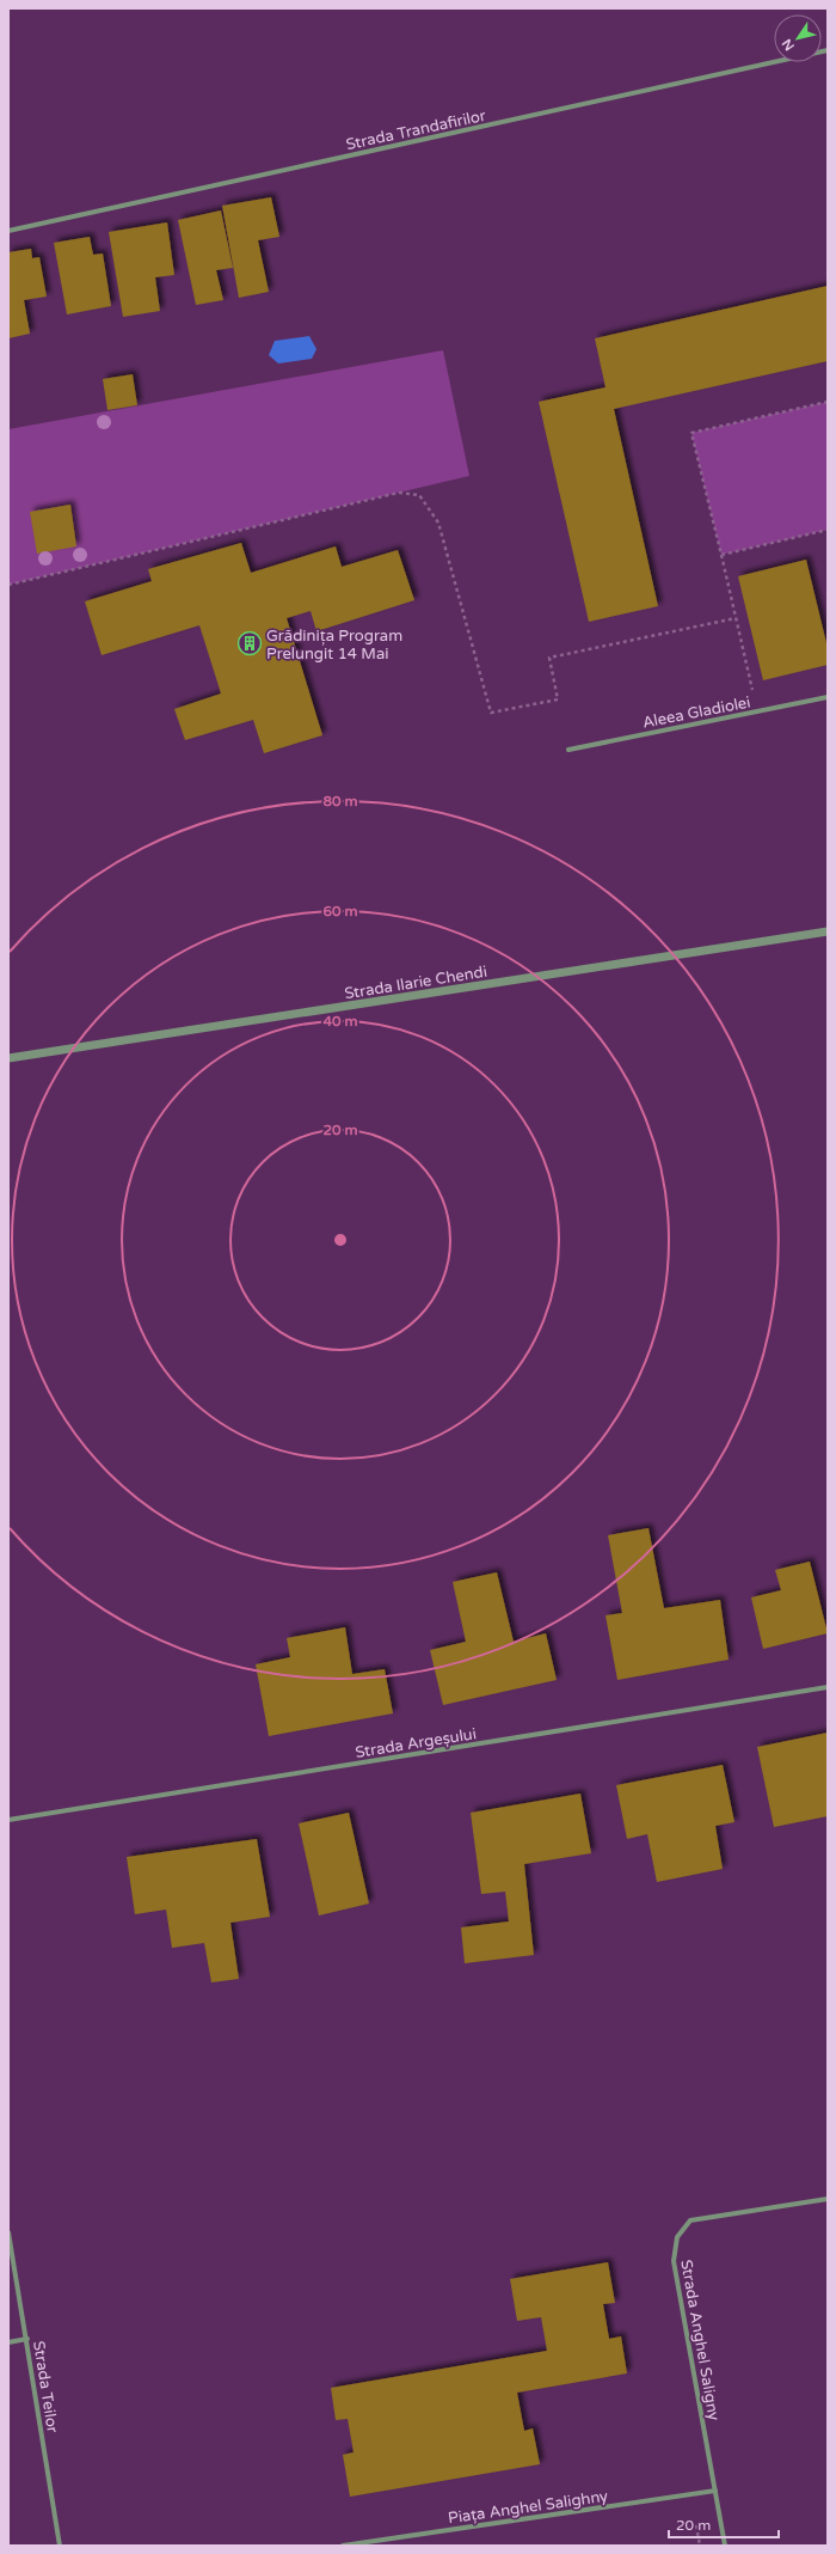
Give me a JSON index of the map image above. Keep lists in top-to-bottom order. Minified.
{"streets":{"street":["Strada Trandafirilor","Aleea Gladiolei","Strada Ilarie Chendi","Strada Argeșului","Strada Anghel Saligny","Strada Teilor","Piața Anghel Salighny"]},"crossings":[["Strada Anghel Saligny","Piața Anghel Salighny"]],"places":{"building":["Grădinița Program Prelungit 14 Mai"]},"scale_bar":"20 m","north":"bottom left","rings":["80 m","60 m","40 m","20 m"]}
